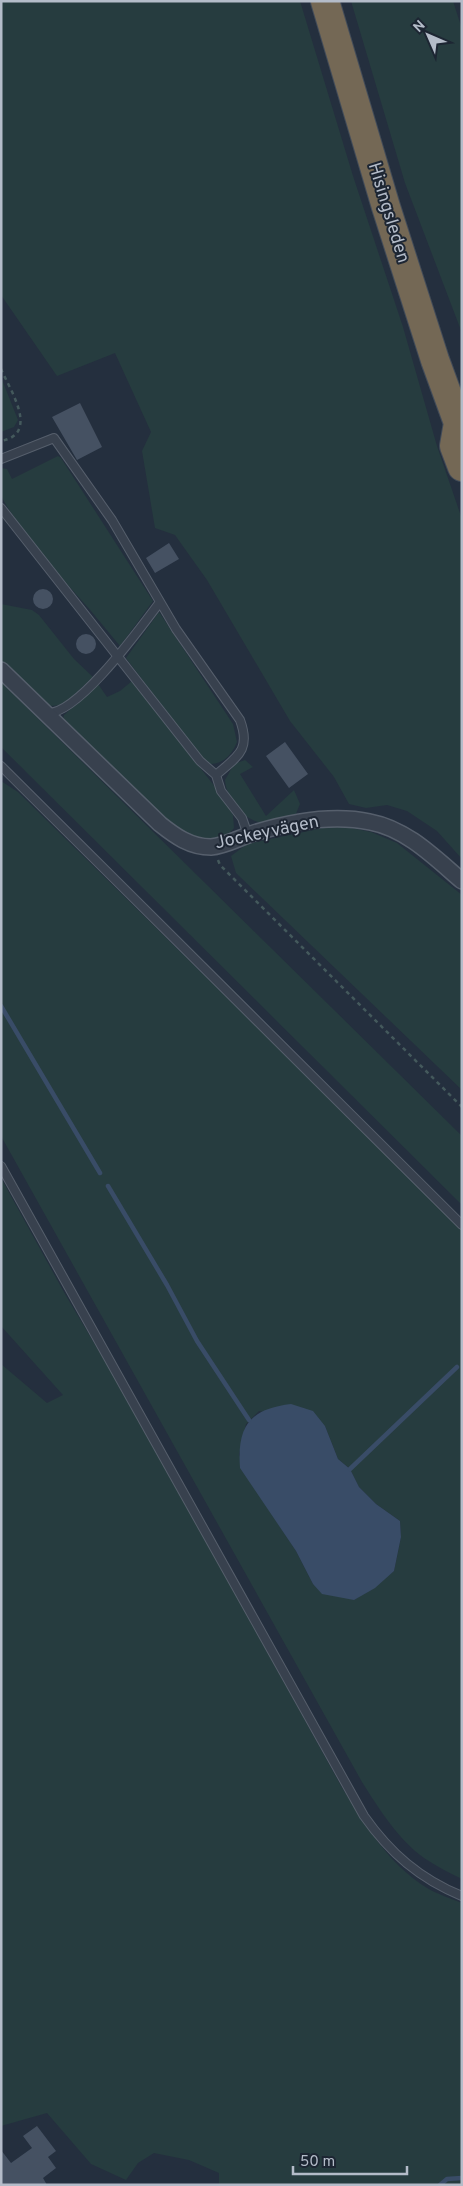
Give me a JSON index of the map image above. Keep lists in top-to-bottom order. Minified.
{"streets":{"highway":["Hisingsleden"],"street":["Jockeyvägen"]},"scale_bar":"50 m","north":"top left"}
